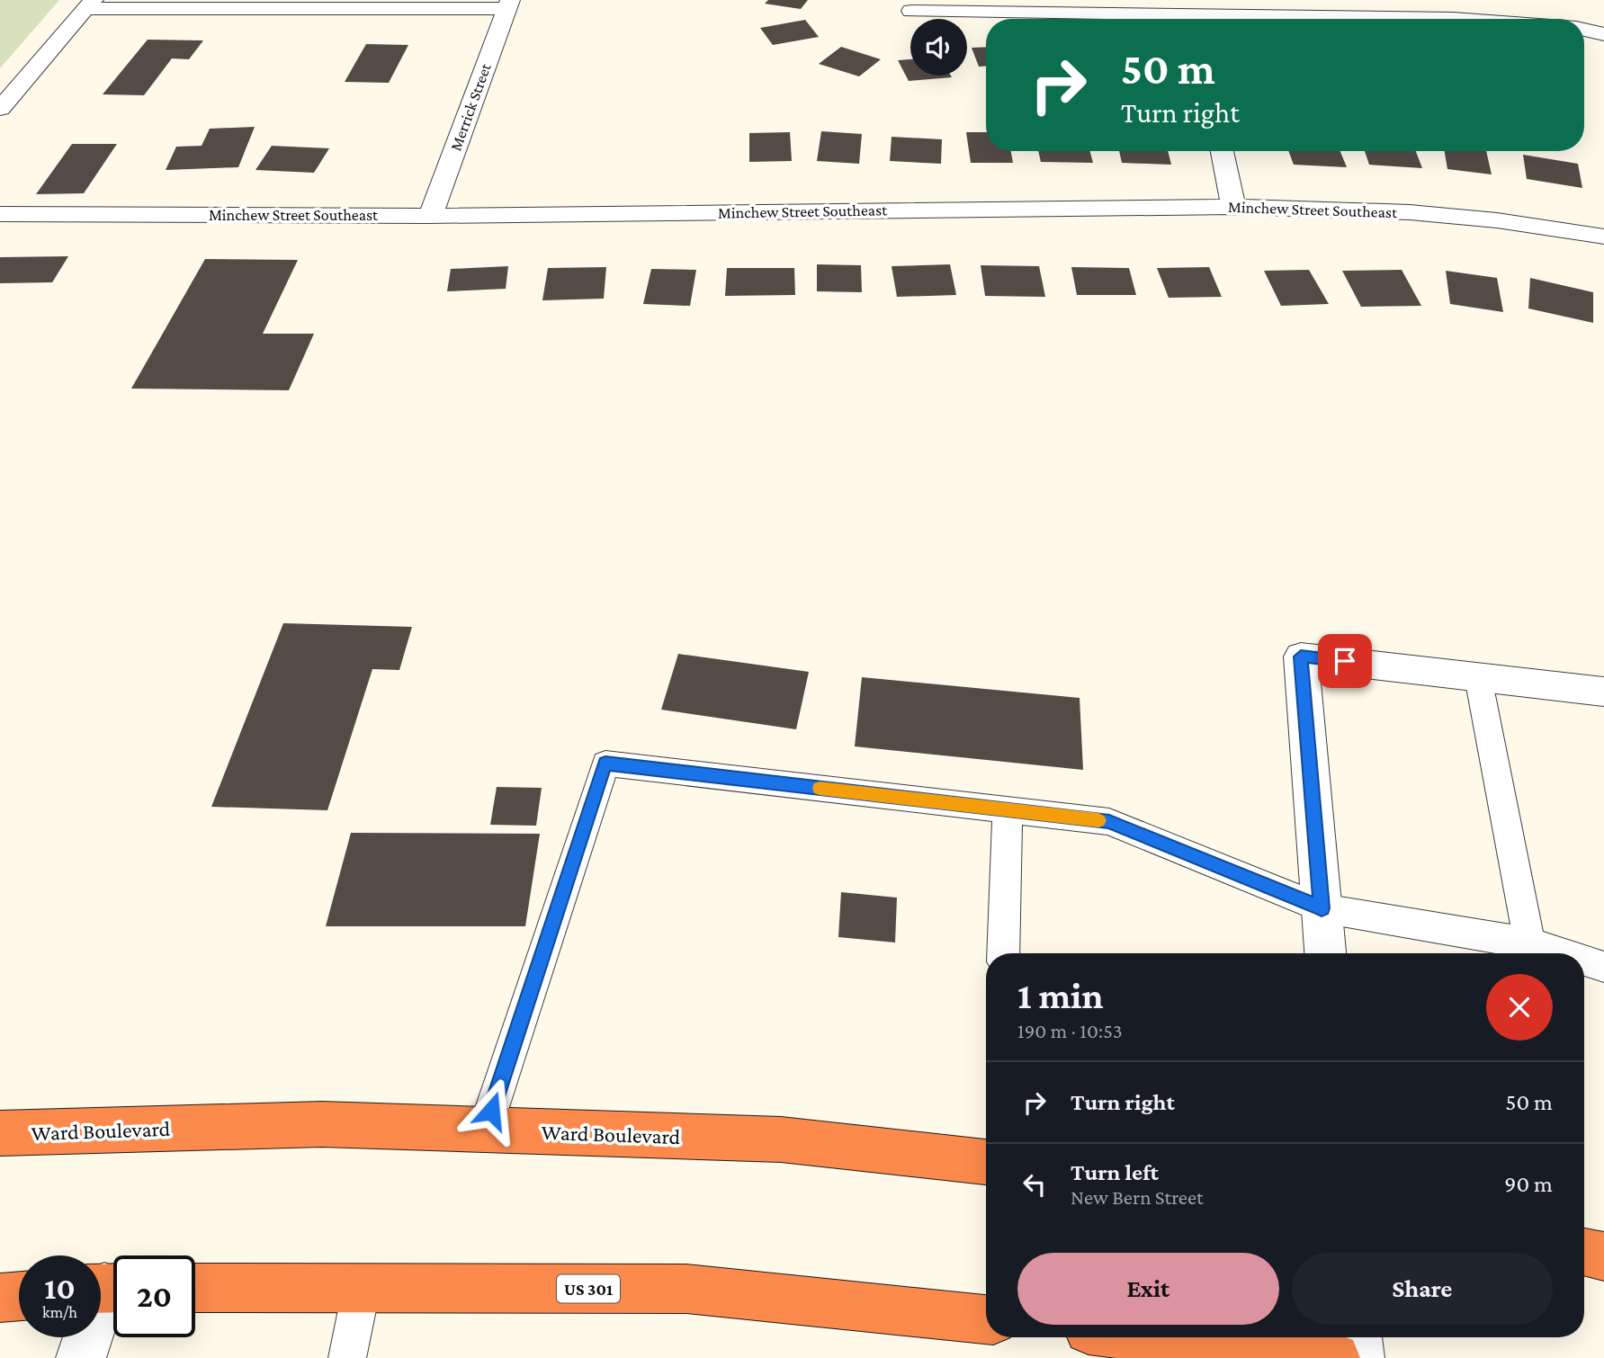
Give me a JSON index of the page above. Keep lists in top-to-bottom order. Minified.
{"streets":{"highway":["Ward Boulevard","US 301"],"street":["Merrick Street","Minchew Street Southeast"]},"crossings":[["Merrick Street","Minchew Street Southeast"]],"page":{"turn":["50 m","Turn right"],"heading":["1 min","190 m · 10:53"],"list":[{"name":"Turn right","value":"50 m"},{"name":"Turn left","note":"New Bern Street","value":"90 m"}],"buttons":["Exit","Share"],"speed":"10 km/h","limit":"20"}}
